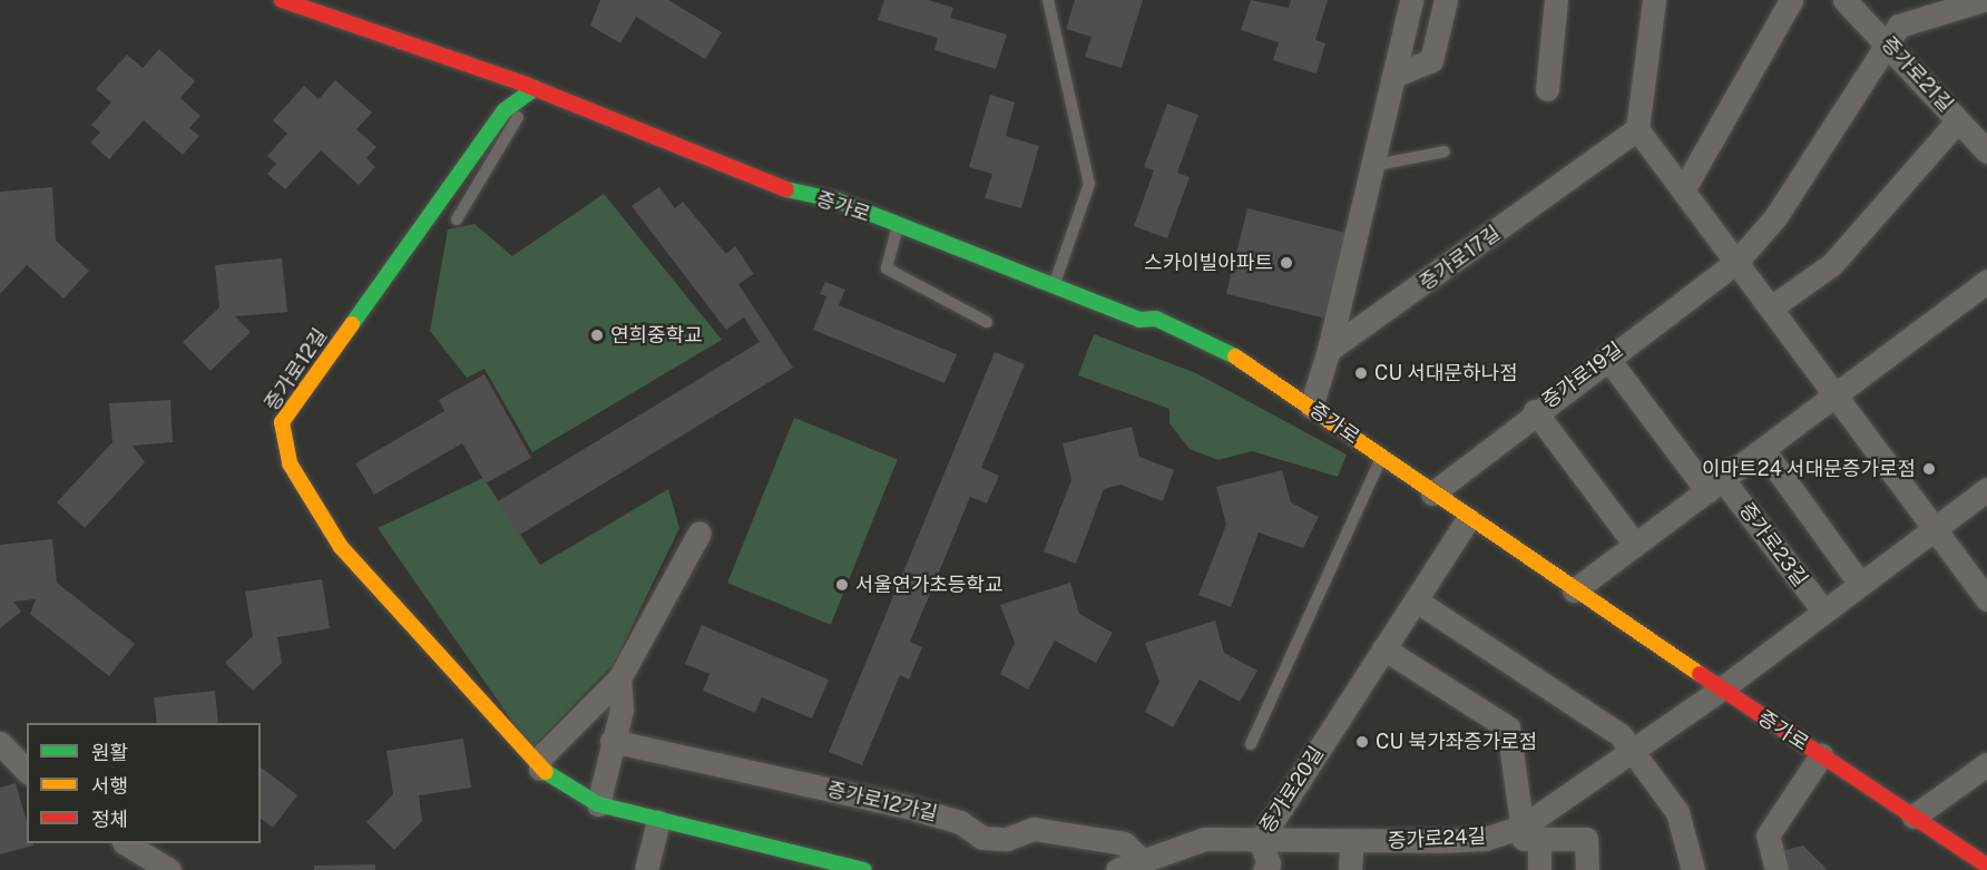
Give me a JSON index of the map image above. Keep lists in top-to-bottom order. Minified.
{"streets":{"main road":["증가로","증가로12길"],"street":["증가로21길","증가로17길","증가로19길","증가로23길","증가로20길","증가로12가길","증가로24길"]},"crossings":[["증가로","증가로12길"],["증가로","증가로19길"],["증가로","증가로20길"],["증가로","증가로24길"],["증가로20길","증가로12가길"],["증가로20길","증가로24길"]],"places":["스카이빌아파트","연희중학교","CU 서대문하나점","이마트24 서대문증가로점","서울연가초등학교","CU 북가좌증가로점"],"legend":["원활","서행","정체"]}
